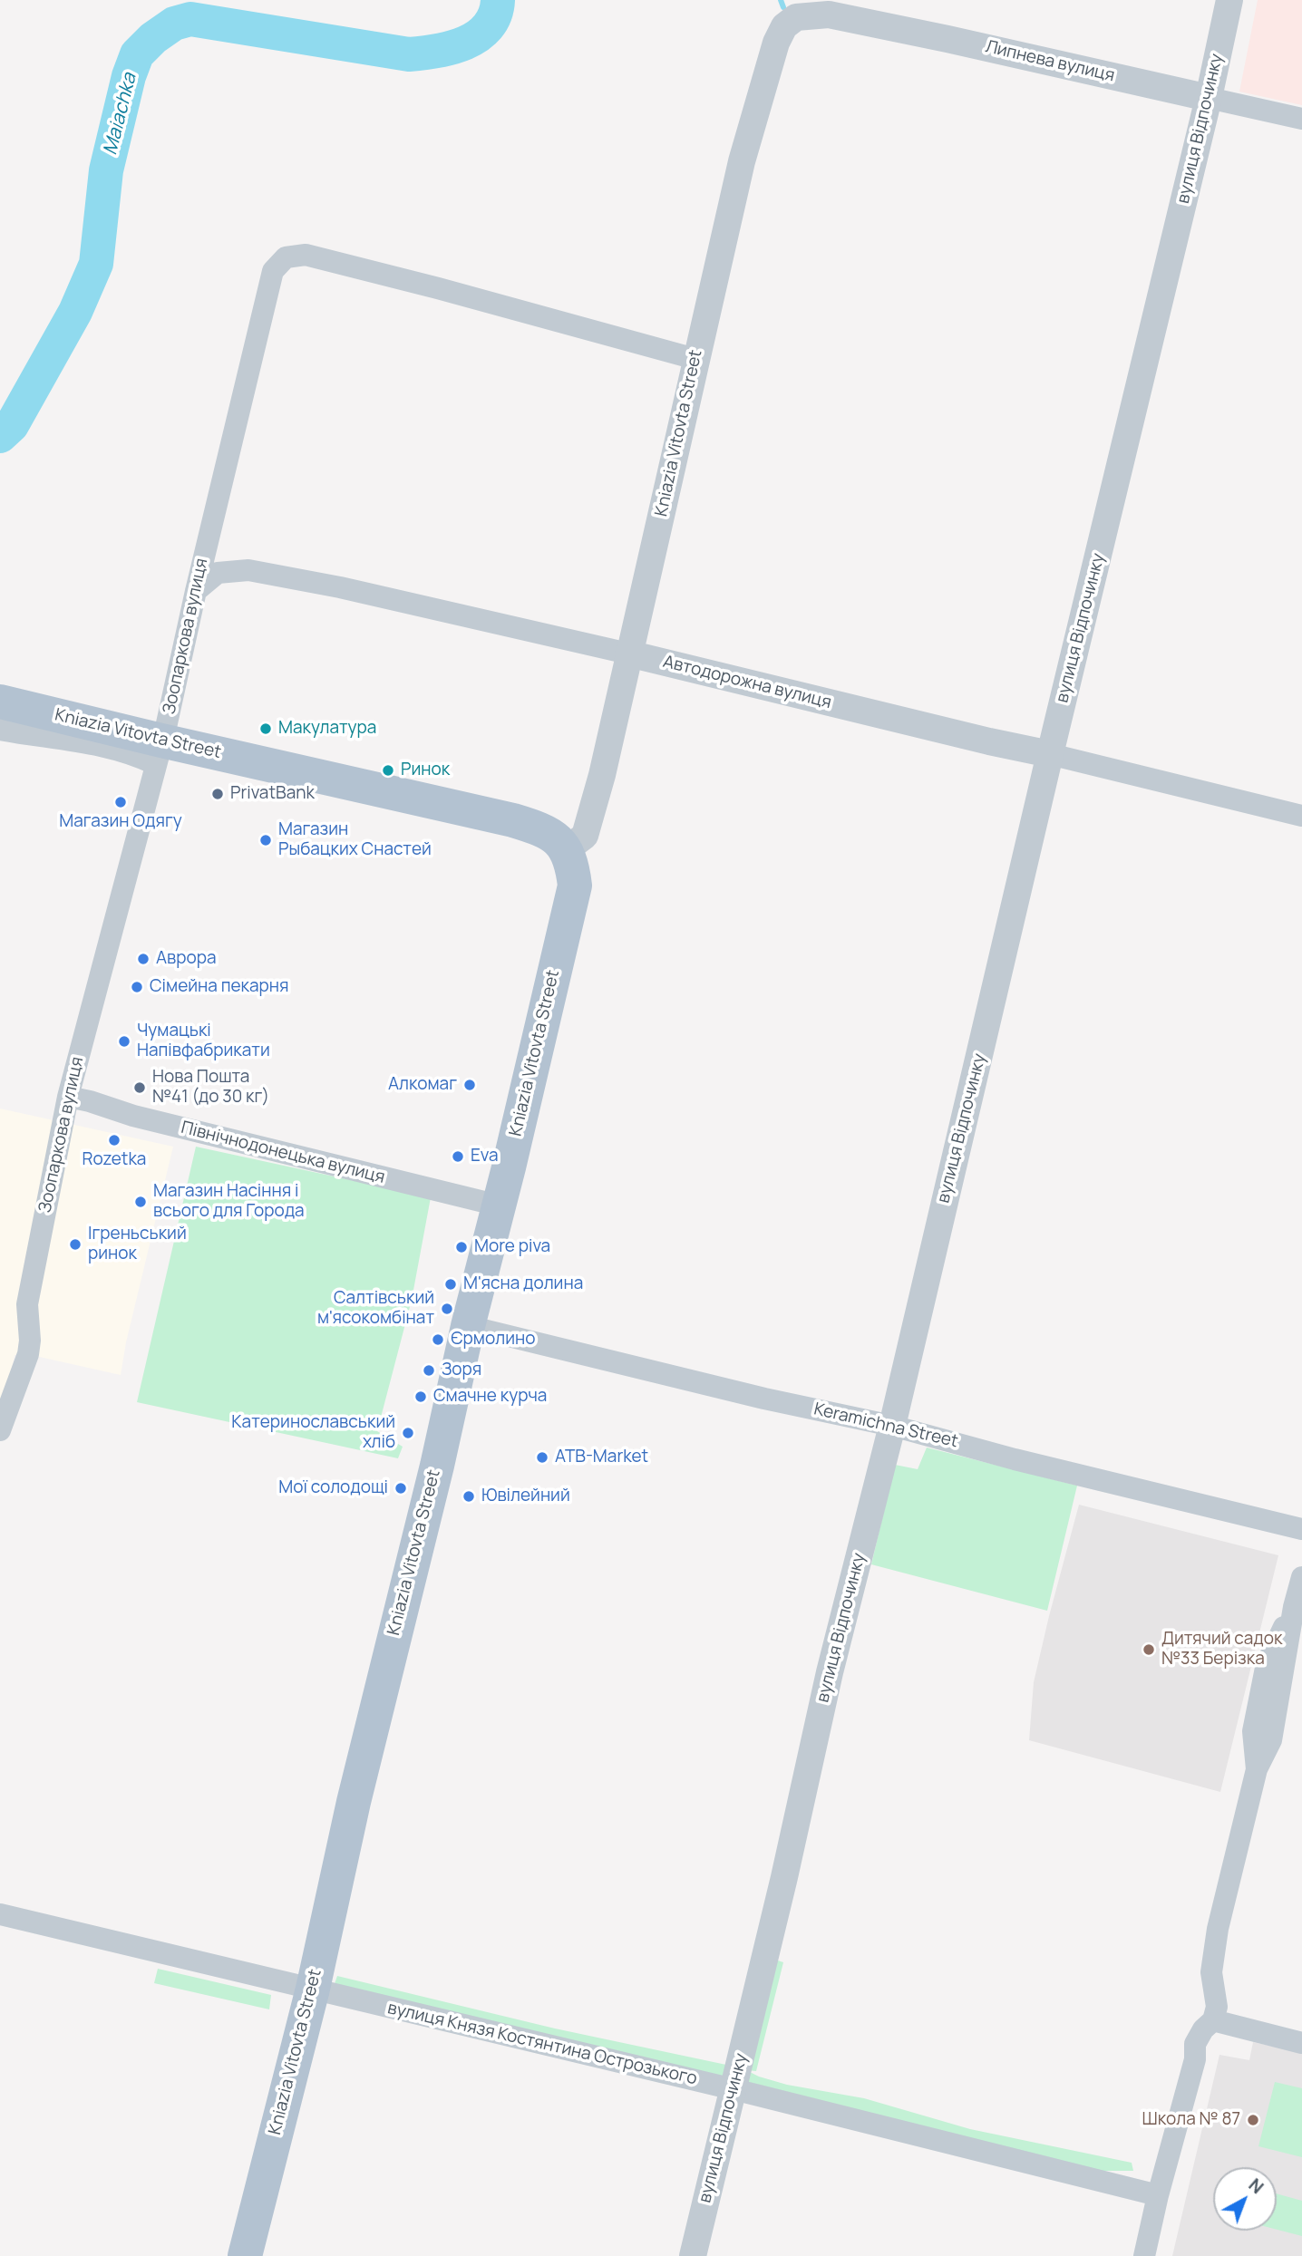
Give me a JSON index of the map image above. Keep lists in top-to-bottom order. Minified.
{"streets":{"main road":["Kniazia Vitovta Street"],"street":["Липнева вулиця","вулиця Відпочинку","Зоопаркова вулиця","Автодорожна вулиця","Північнодонецька вулиця","Keramichna Street","вулиця Князя Костянтина Острозького"]},"crossings":[["Липнева вулиця","вулиця Відпочинку"],["Липнева вулиця","Kniazia Vitovta Street"],["вулиця Відпочинку","Автодорожна вулиця"],["вулиця Відпочинку","Keramichna Street"],["вулиця Відпочинку","вулиця Князя Костянтина Острозького"],["Kniazia Vitovta Street","Зоопаркова вулиця"],["Kniazia Vitovta Street","Автодорожна вулиця"],["Kniazia Vitovta Street","Північнодонецька вулиця"],["Kniazia Vitovta Street","Keramichna Street"],["Kniazia Vitovta Street","вулиця Князя Костянтина Острозького"],["Зоопаркова вулиця","Автодорожна вулиця"],["Зоопаркова вулиця","Північнодонецька вулиця"]],"water":["Maiachka"],"places":["Макулатура","Ринок","PrivatBank","Магазин Одягу","Магазин Рыбацких Снастей","Аврора","Сімейна пекарня","Чумацькі Напівфабрикати","Алкомаг","Нова Пошта №41 (до 30 кг)","Rozetka","Eva","Магазин Насіння і всього для Города","Ігреньський ринок","More piva","М'ясна долина","Салтівський м'ясокомбінат","Єрмолино","Зоря","Смачне курча","Катеринославський хліб","ATB-Market","Мої солодощі","Ювілейний","Дитячий садок №33 Берізка","Школа № 87"],"north":"top right"}
